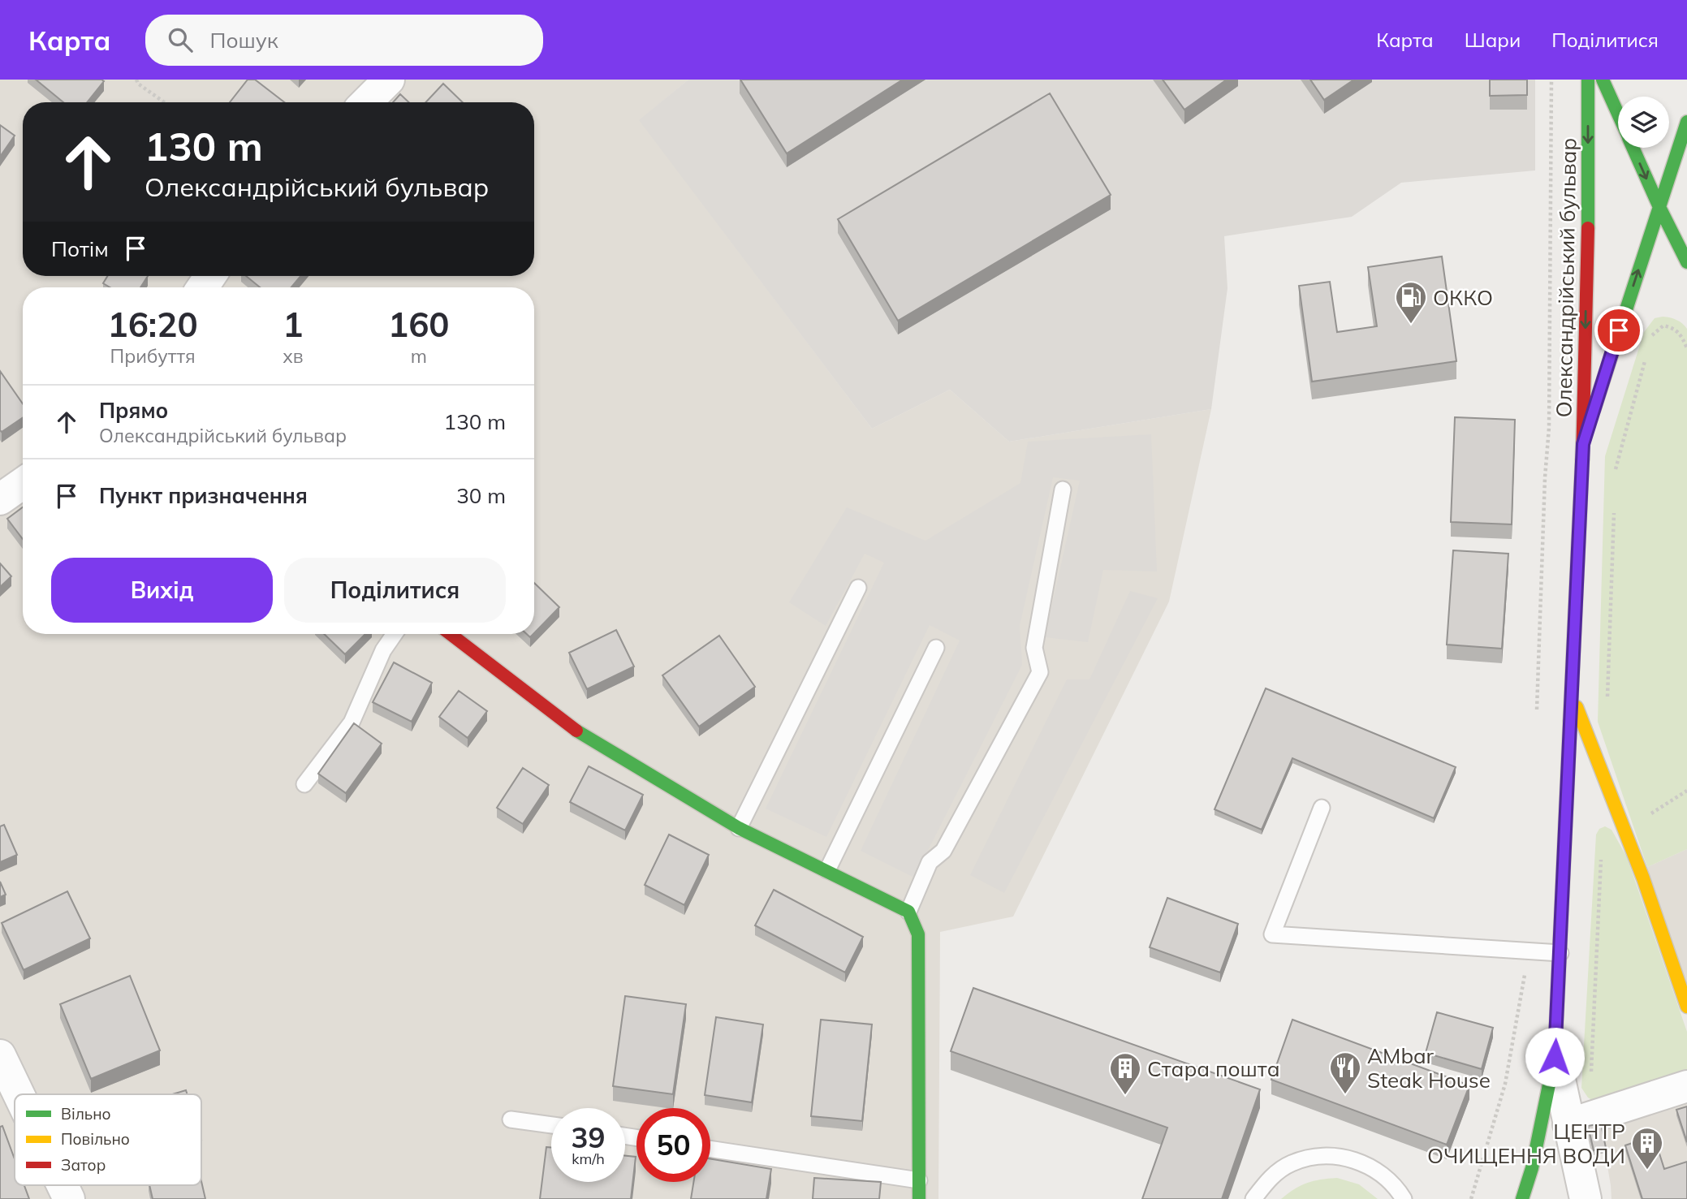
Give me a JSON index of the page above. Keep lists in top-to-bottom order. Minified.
{"streets":{"main road":["Олександрійський бульвар"]},"places":{"fuel station":["ОККО"],"restaurant":["AMbar Steak House"],"building":["Стара пошта","ЦЕНТР ОЧИЩЕННЯ ВОДИ"]},"legend":["Вільно","Повільно","Затор"],"page":{"header":"Карта","search":"Пошук","nav":["Карта","Шари","Поділитися"],"turn":["130 m","Олександрійський бульвар"],"then":"Потім","eta":["16:20","Прибуття","1","хв","160","m"],"list":[{"name":"Прямо","note":"Олександрійський бульвар","value":"130 m"},{"name":"Пункт призначення","value":"30 m"}],"buttons":["Вихід","Поділитися"],"speed":"39 km/h","limit":"50"}}
